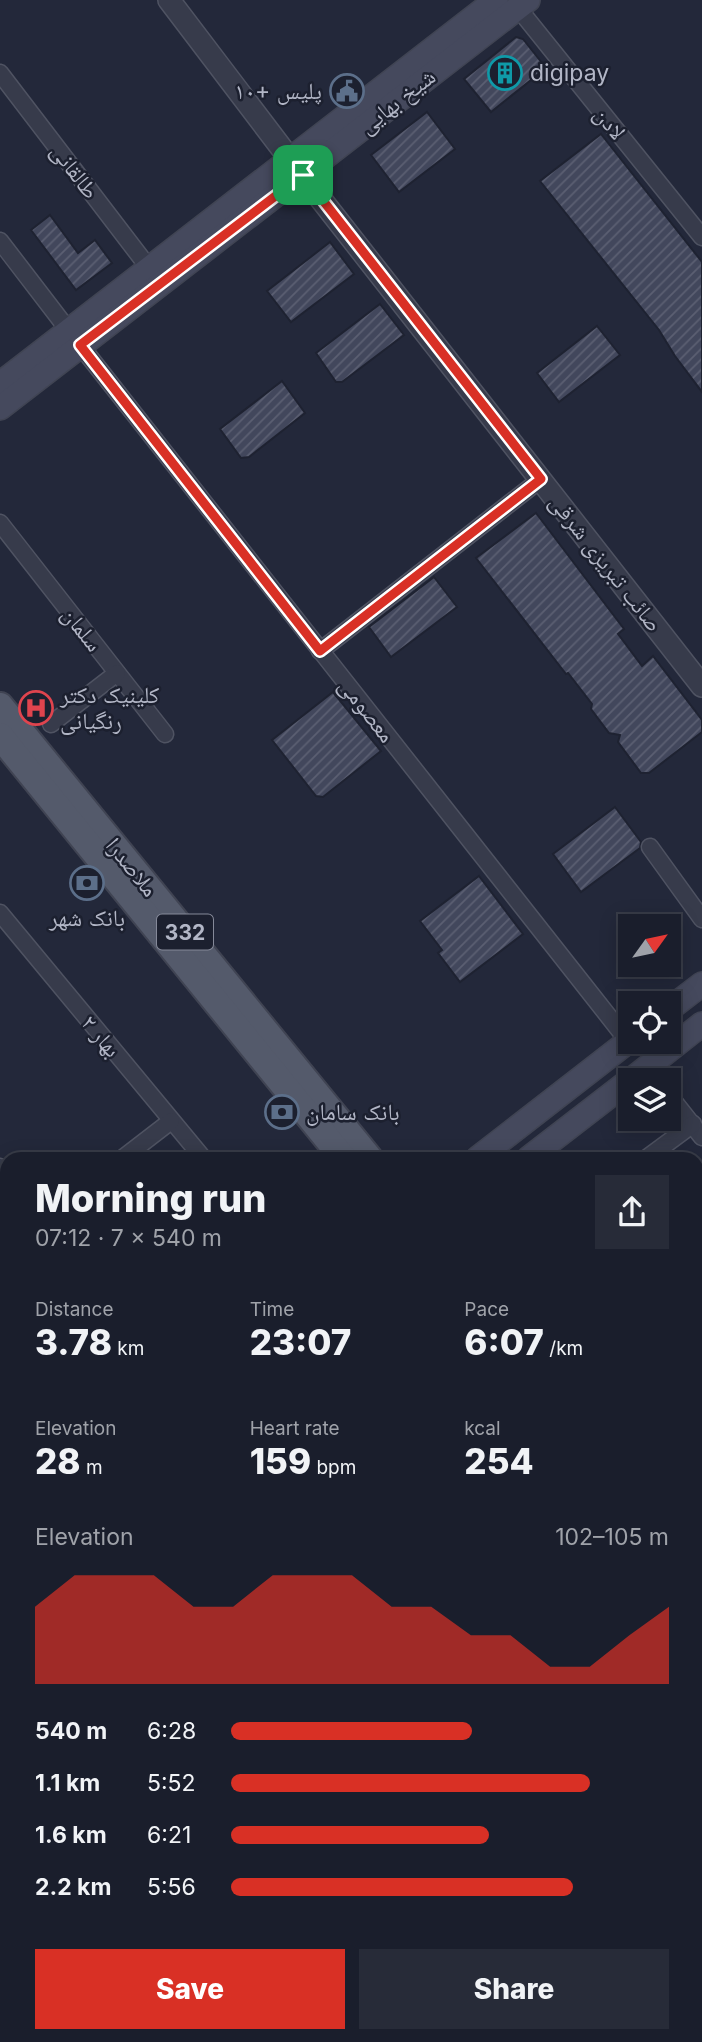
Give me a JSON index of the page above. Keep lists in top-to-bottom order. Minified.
{"streets":{"main road":["شیخ بهایی","ملاصدرا","332"],"street":["لادن","طالقانی","صائب تبریزی شرقی","سلمان","معصومی","بهار ۲"]},"crossings":[["شیخ بهایی","لادن"],["شیخ بهایی","طالقانی"],["شیخ بهایی","صائب تبریزی شرقی"],["شیخ بهایی","معصومی"]],"places":{"building":["digipay"],"public building":["پلیس +۱۰"],"hospital":["کلینیک دکتر رنگیانی"],"bank":["بانک شهر","بانک سامان"]},"north":"top right","page":{"heading":["Morning run","07:12 · 7 × 540 m"],"stats":[["Distance","3.78 km"],["Time","23:07"],["Pace","6:07 /km"],["Elevation","28 m"],["Heart rate","159 bpm"],["kcal","254"]],"chart":["Elevation","102–105 m"],"list":[{"name":"540 m","note":"6:28"},{"name":"1.1 km","note":"5:52"},{"name":"1.6 km","note":"6:21"},{"name":"2.2 km","note":"5:56"}],"buttons":["Save","Share"]}}
